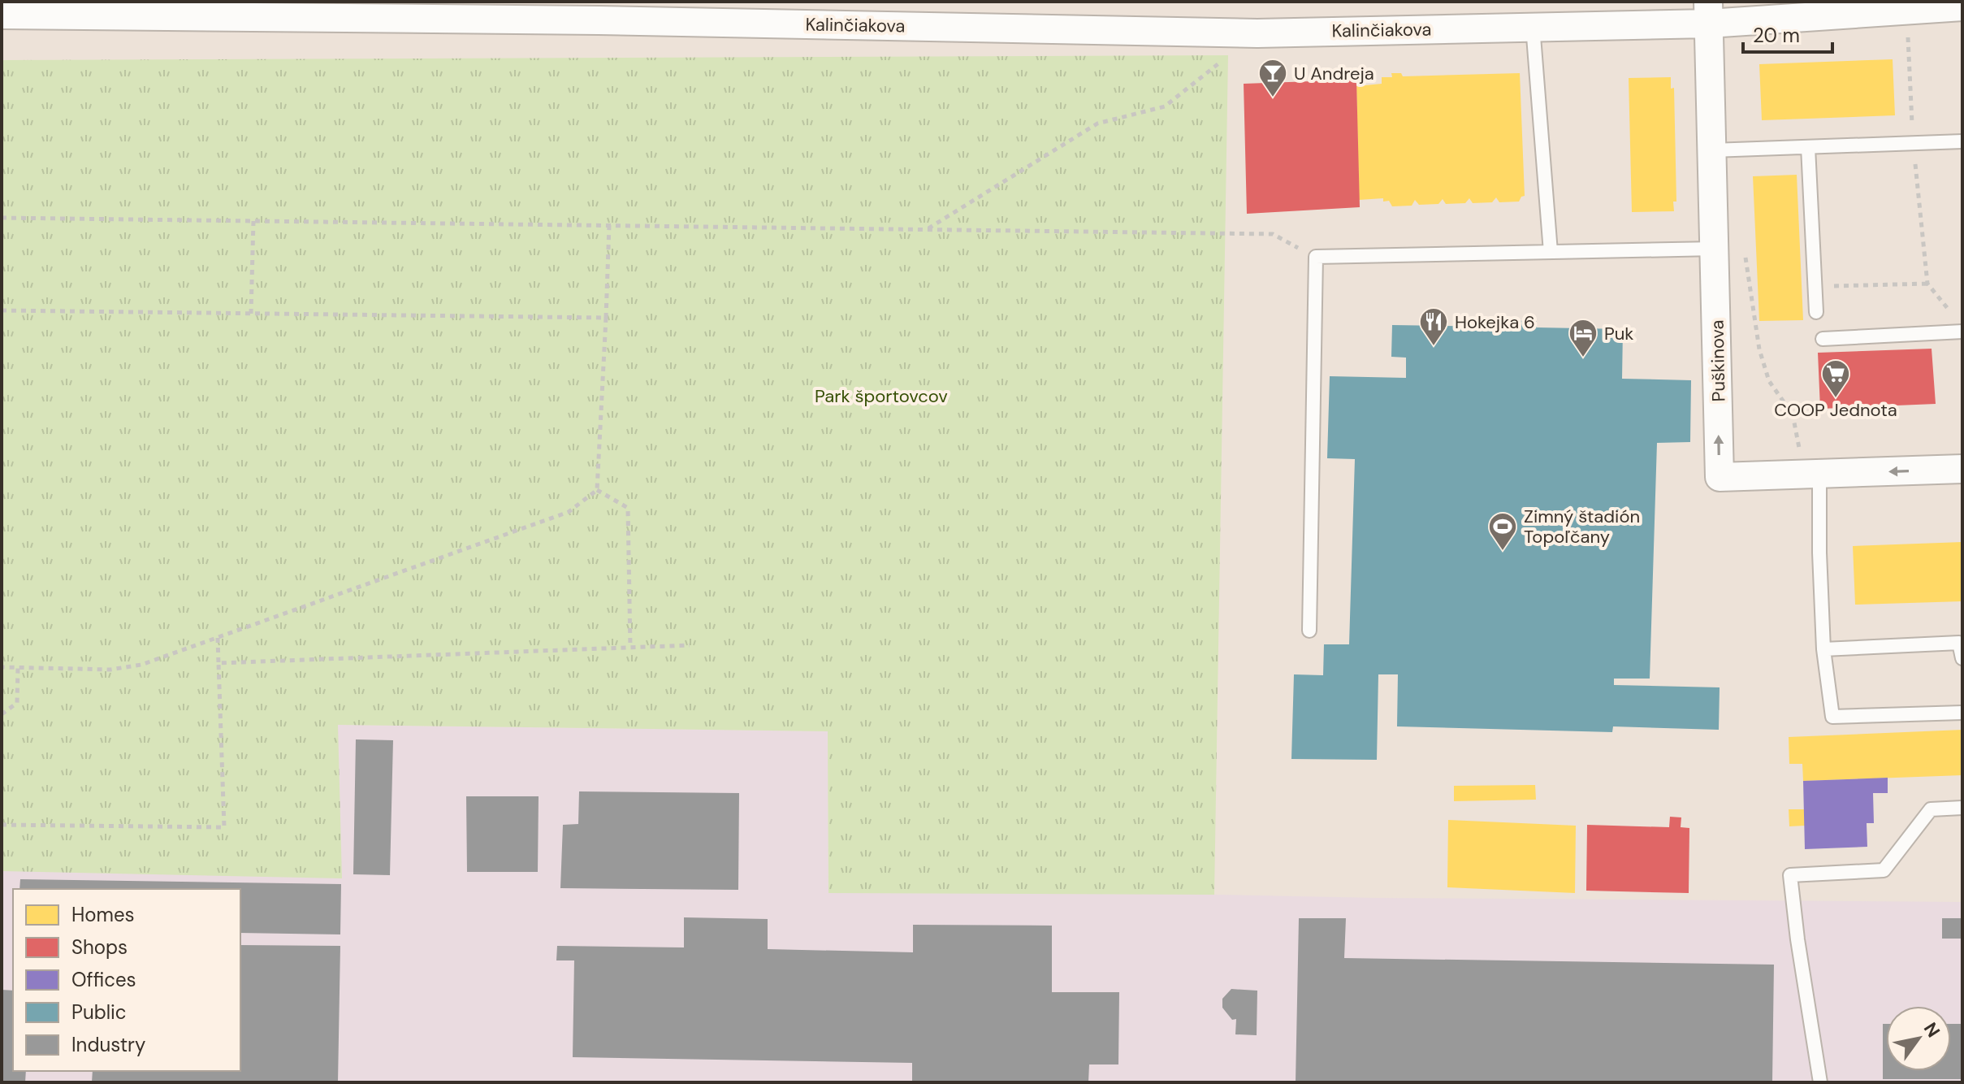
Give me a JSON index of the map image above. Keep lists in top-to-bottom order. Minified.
{"streets":{"street":["Kalinčiakova","Puškinova"]},"crossings":[["Kalinčiakova","Puškinova"]],"parks":["Park športovcov"],"places":{"bar":["U Andreja"],"restaurant":["Hokejka 6"],"hotel":["Puk"],"supermarket":["COOP Jednota"],"sports":["Zimný štadión Topoľčany"]},"legend":["Homes","Shops","Offices","Public","Industry"],"scale_bar":"20 m","north":"top right"}
